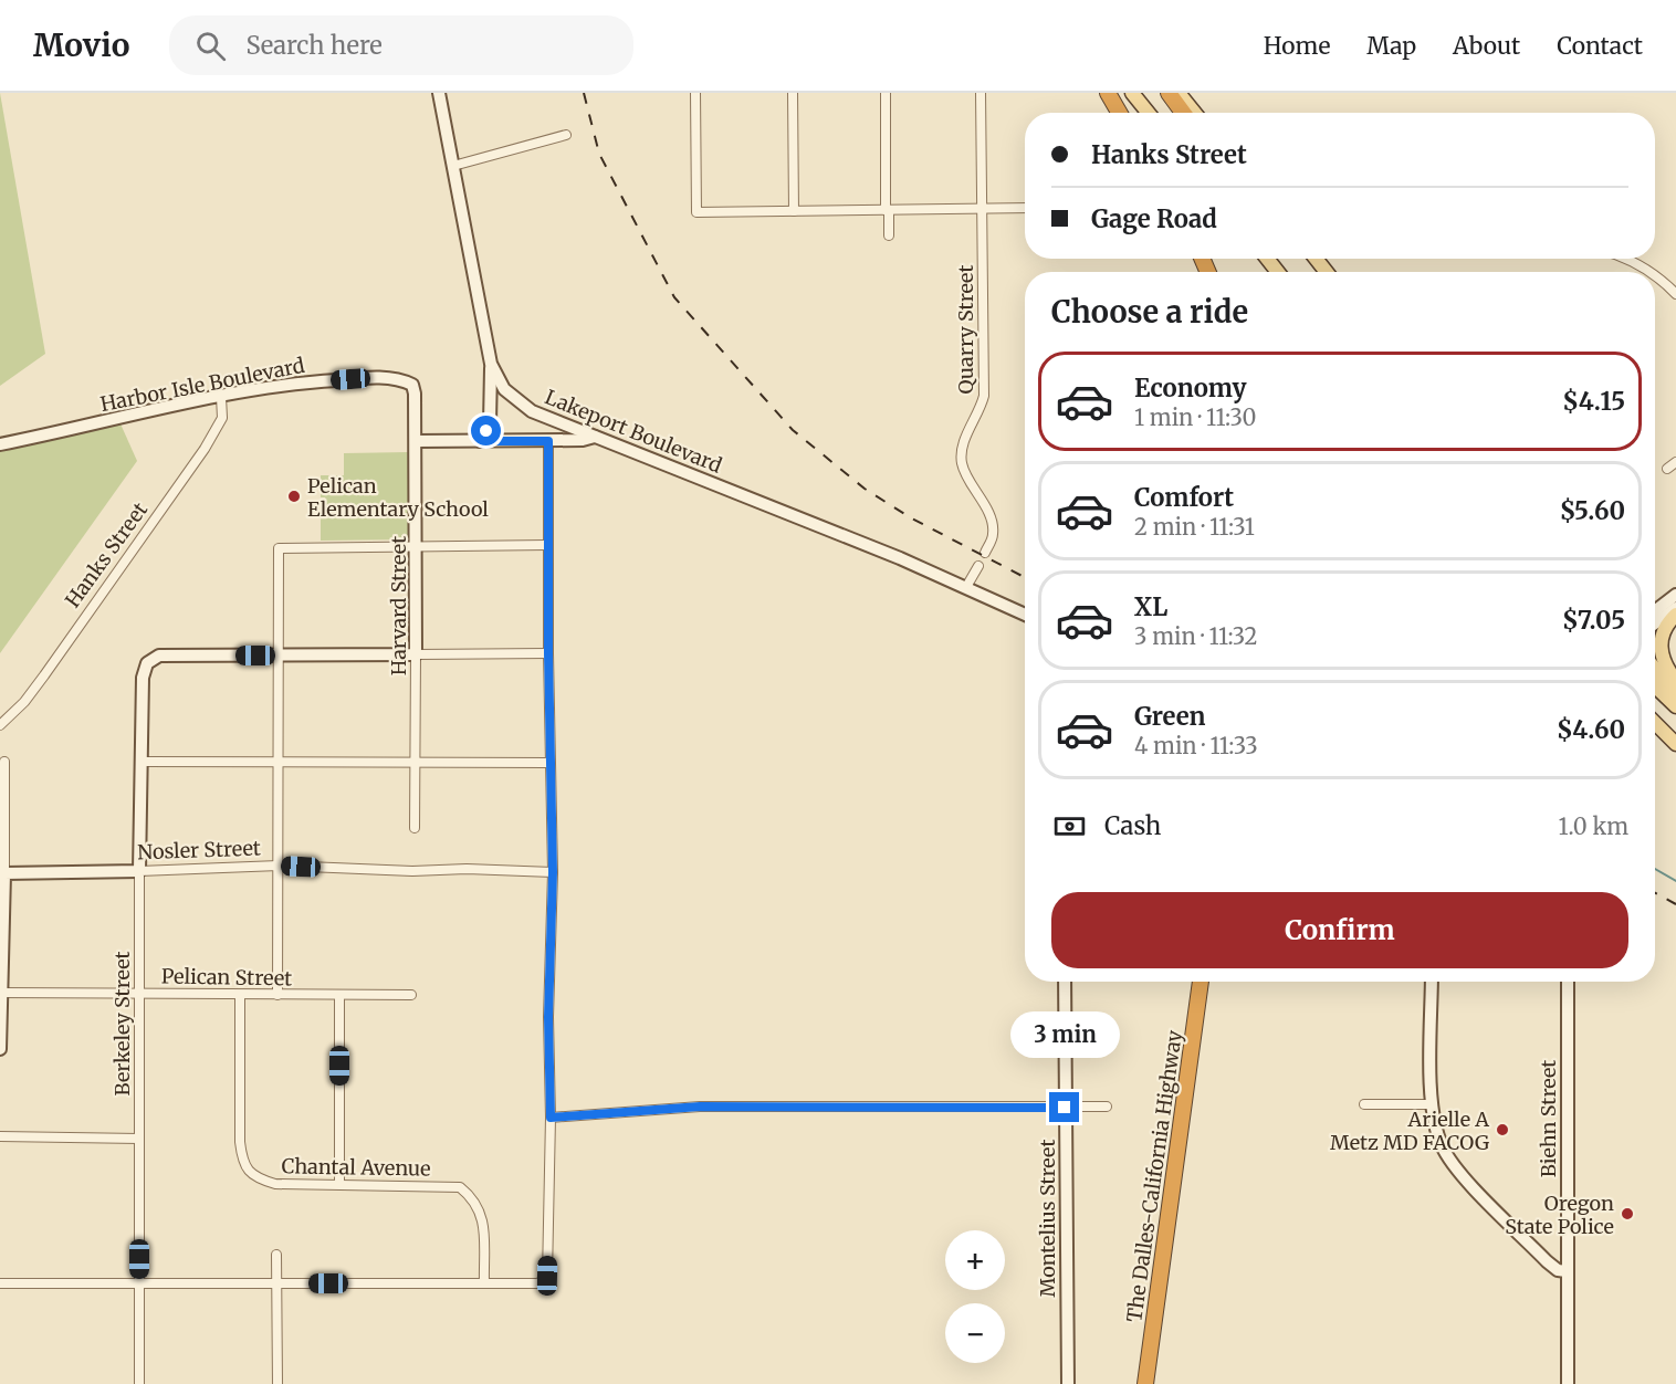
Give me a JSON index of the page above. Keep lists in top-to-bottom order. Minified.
{"streets":{"highway":["The Dalles-California Highway"],"street":["Quarry Street","Harbor Isle Boulevard","Lakeport Boulevard","Hanks Street","Harvard Street","Nosler Street","Pelican Street","Berkeley Street","Biehn Street","Chantal Avenue","Montelius Street"]},"crossings":[["Harbor Isle Boulevard","Hanks Street"],["Harbor Isle Boulevard","Harvard Street"],["Nosler Street","Berkeley Street"],["Pelican Street","Berkeley Street"],["Pelican Street","Chantal Avenue"]],"places":["Pelican Elementary School","Arielle A Metz MD FACOG","Oregon State Police"],"page":{"header":"Movio","search":"Search here","nav":["Home","Map","About","Contact"],"banner":["Hanks Street","Gage Road"],"heading":"Choose a ride","list":[{"name":"Economy","note":"1 min · 11:30","value":"$4.15"},{"name":"Comfort","note":"2 min · 11:31","value":"$5.60"},{"name":"XL","note":"3 min · 11:32","value":"$7.05"},{"name":"Green","note":"4 min · 11:33","value":"$4.60"}],"pay":["Cash","1.0 km"],"buttons":"Confirm","bubble":"3 min","map_buttons":["+","−"]}}
